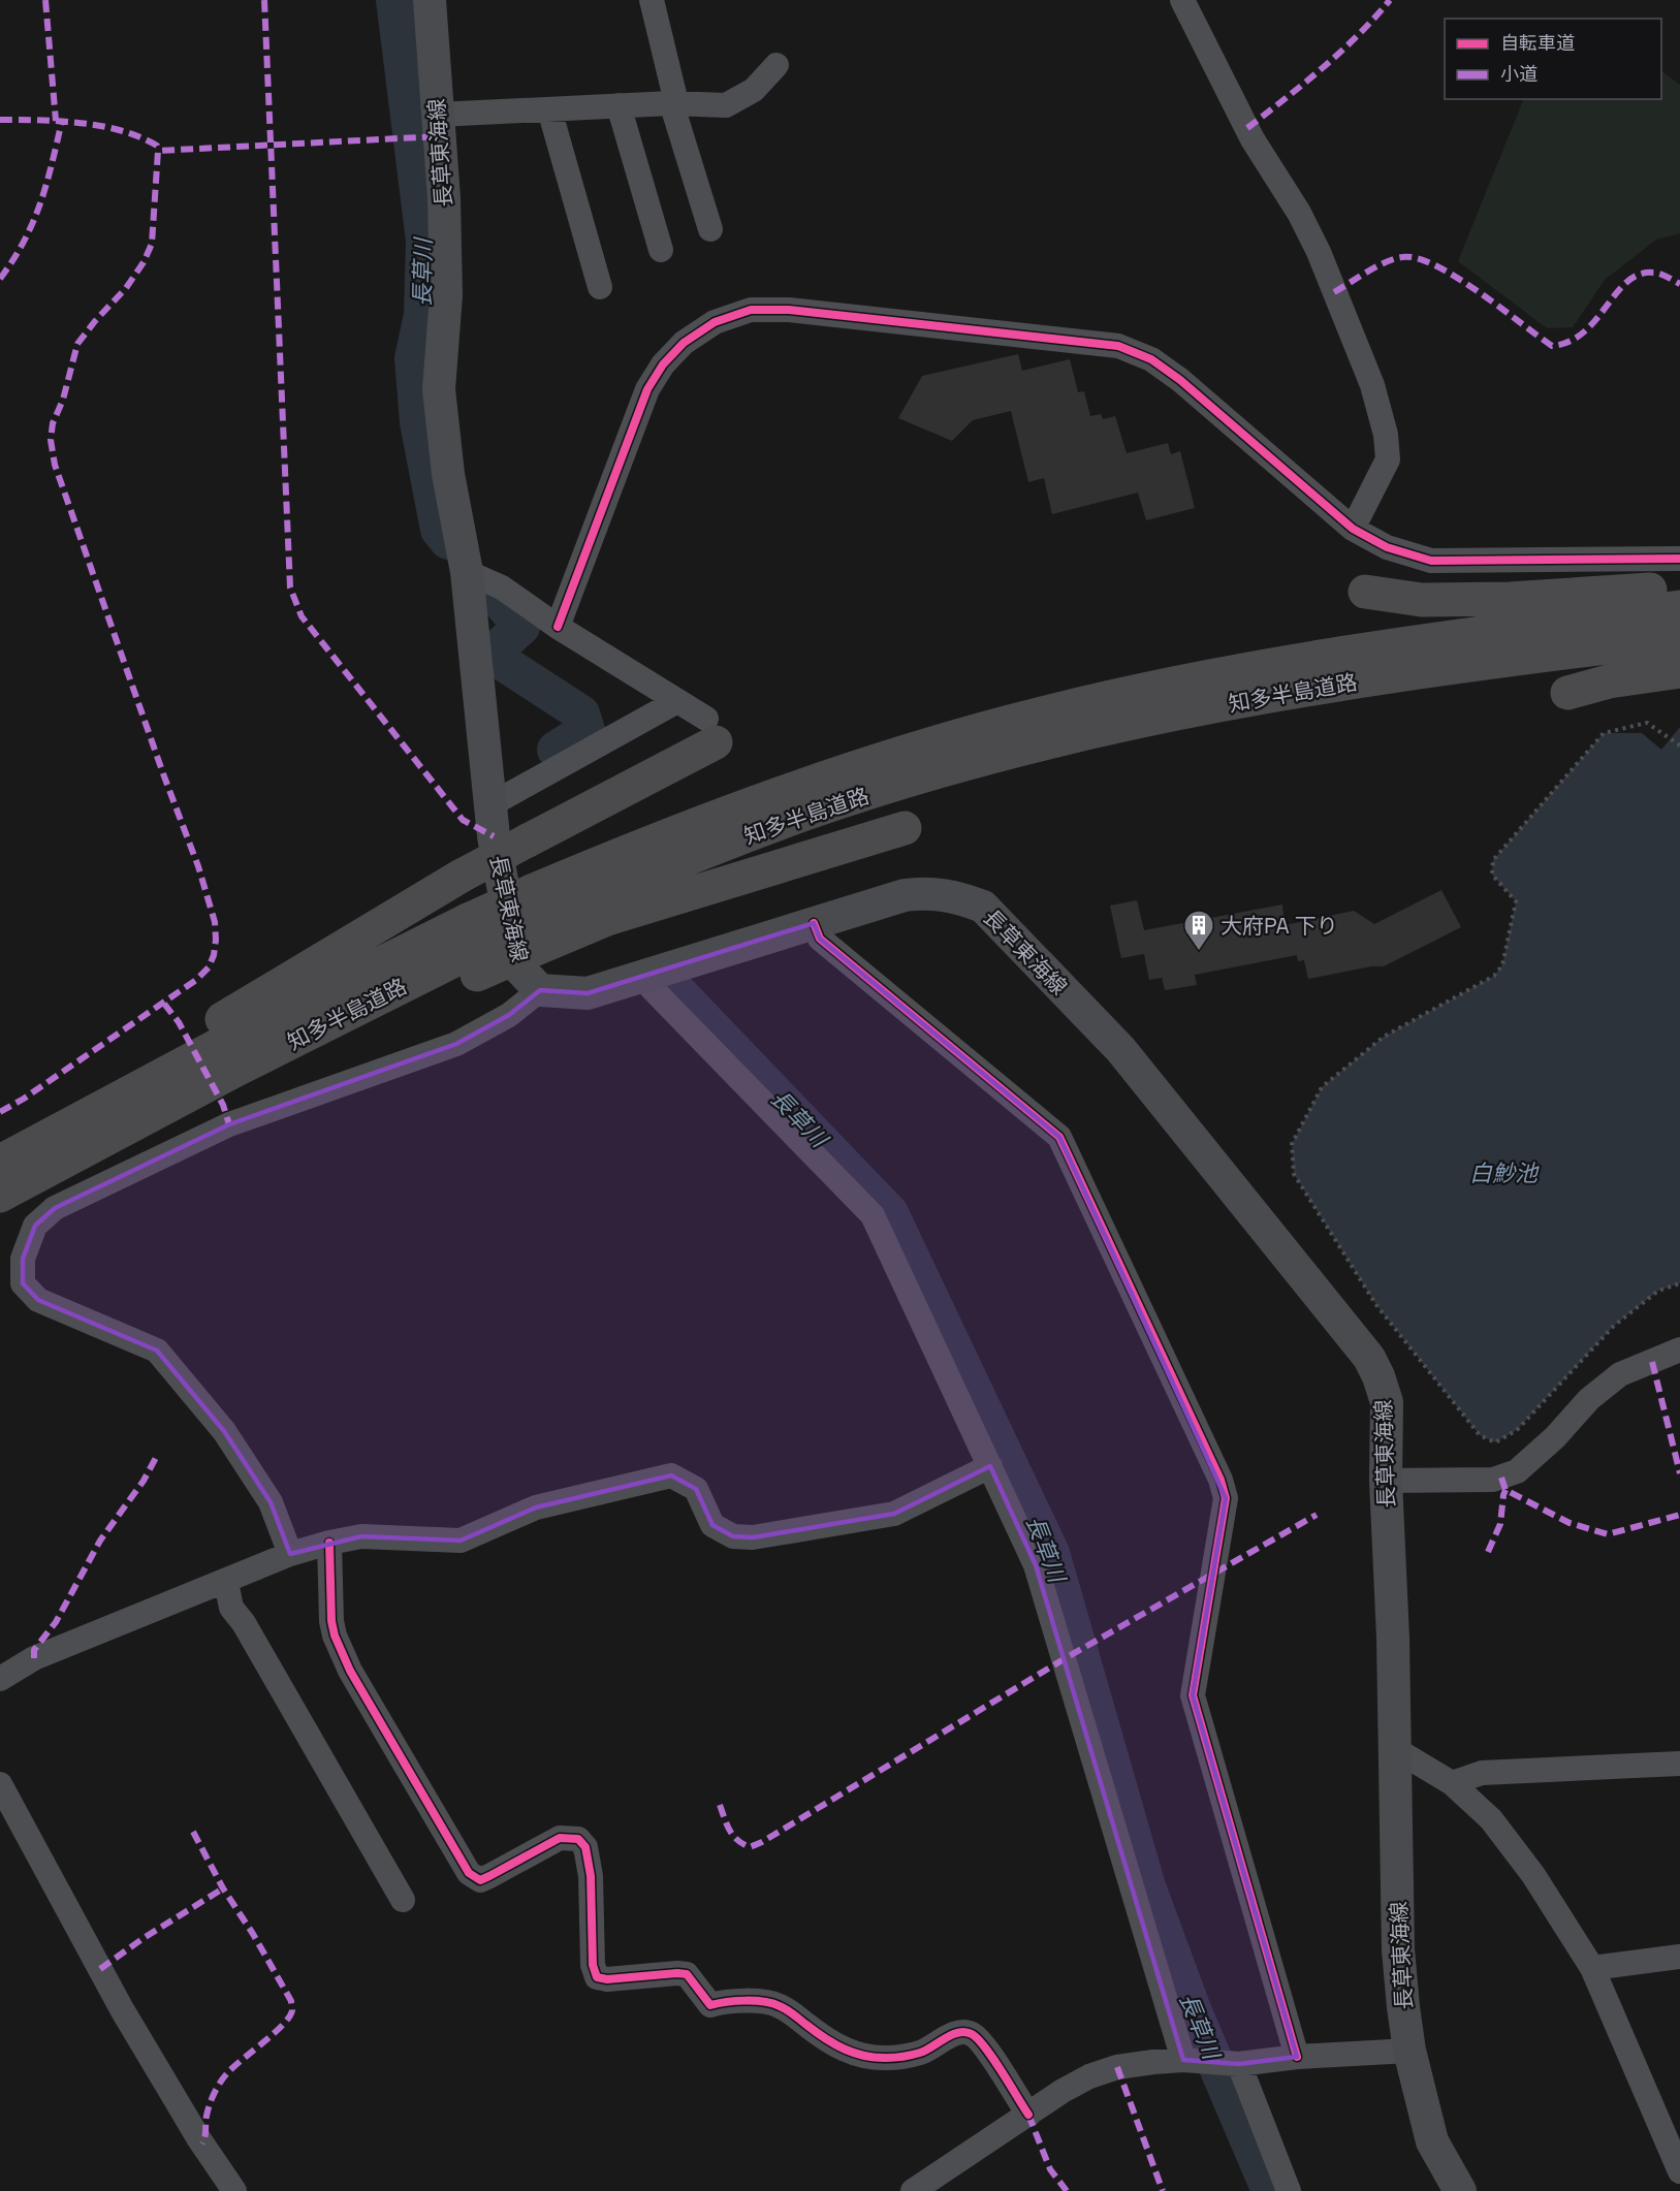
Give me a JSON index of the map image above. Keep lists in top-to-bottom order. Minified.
{"streets":{"highway":["知多半島道路"],"main road":["長草東海線"]},"water":["長草川","白魦池"],"places":{"building":["大府PA 下り"]},"legend":["自転車道","小道"]}
